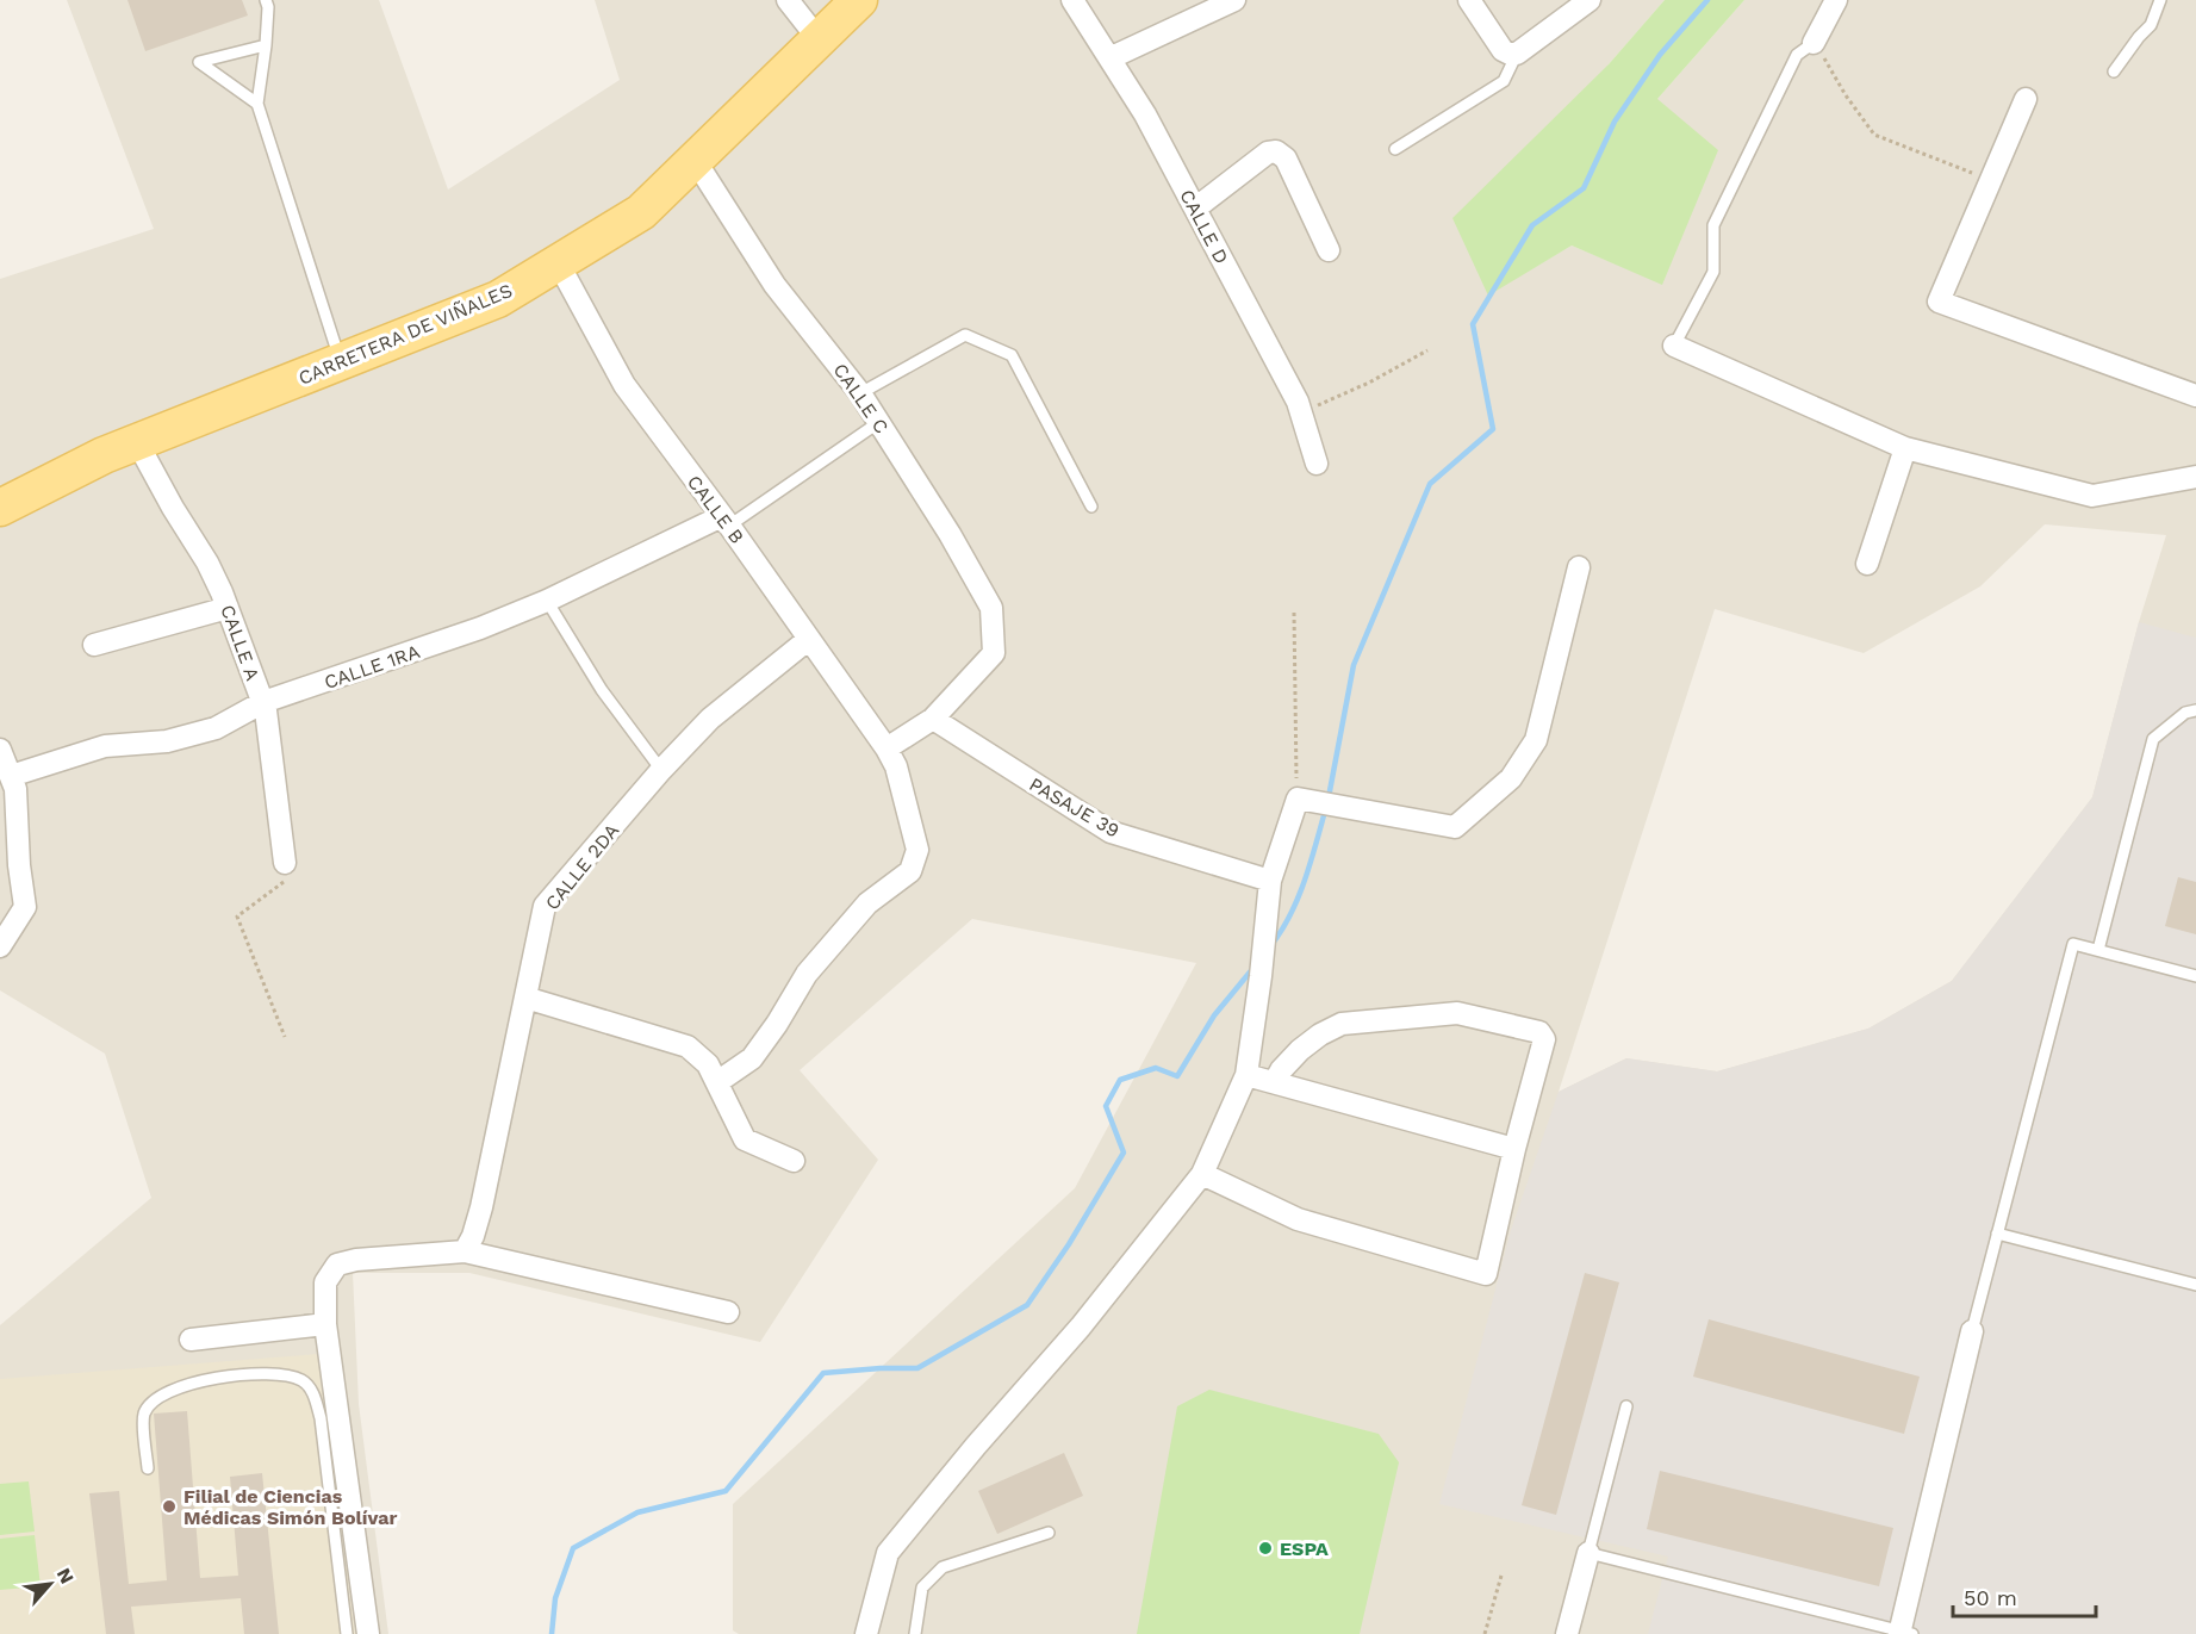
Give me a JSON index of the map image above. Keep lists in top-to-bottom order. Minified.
{"streets":{"main road":["CARRETERA DE VIÑALES"],"street":["CALLE D","CALLE C","CALLE B","CALLE A","CALLE 1RA","PASAJE 39","CALLE 2DA"]},"crossings":[["CARRETERA DE VIÑALES","CALLE C"],["CARRETERA DE VIÑALES","CALLE B"],["CARRETERA DE VIÑALES","CALLE A"],["CALLE C","PASAJE 39"],["CALLE B","CALLE 1RA"],["CALLE B","CALLE 2DA"],["CALLE A","CALLE 1RA"]],"places":["Filial de Ciencias Médicas Simón Bolívar","ESPA"],"scale_bar":"50 m","north":"top right"}
